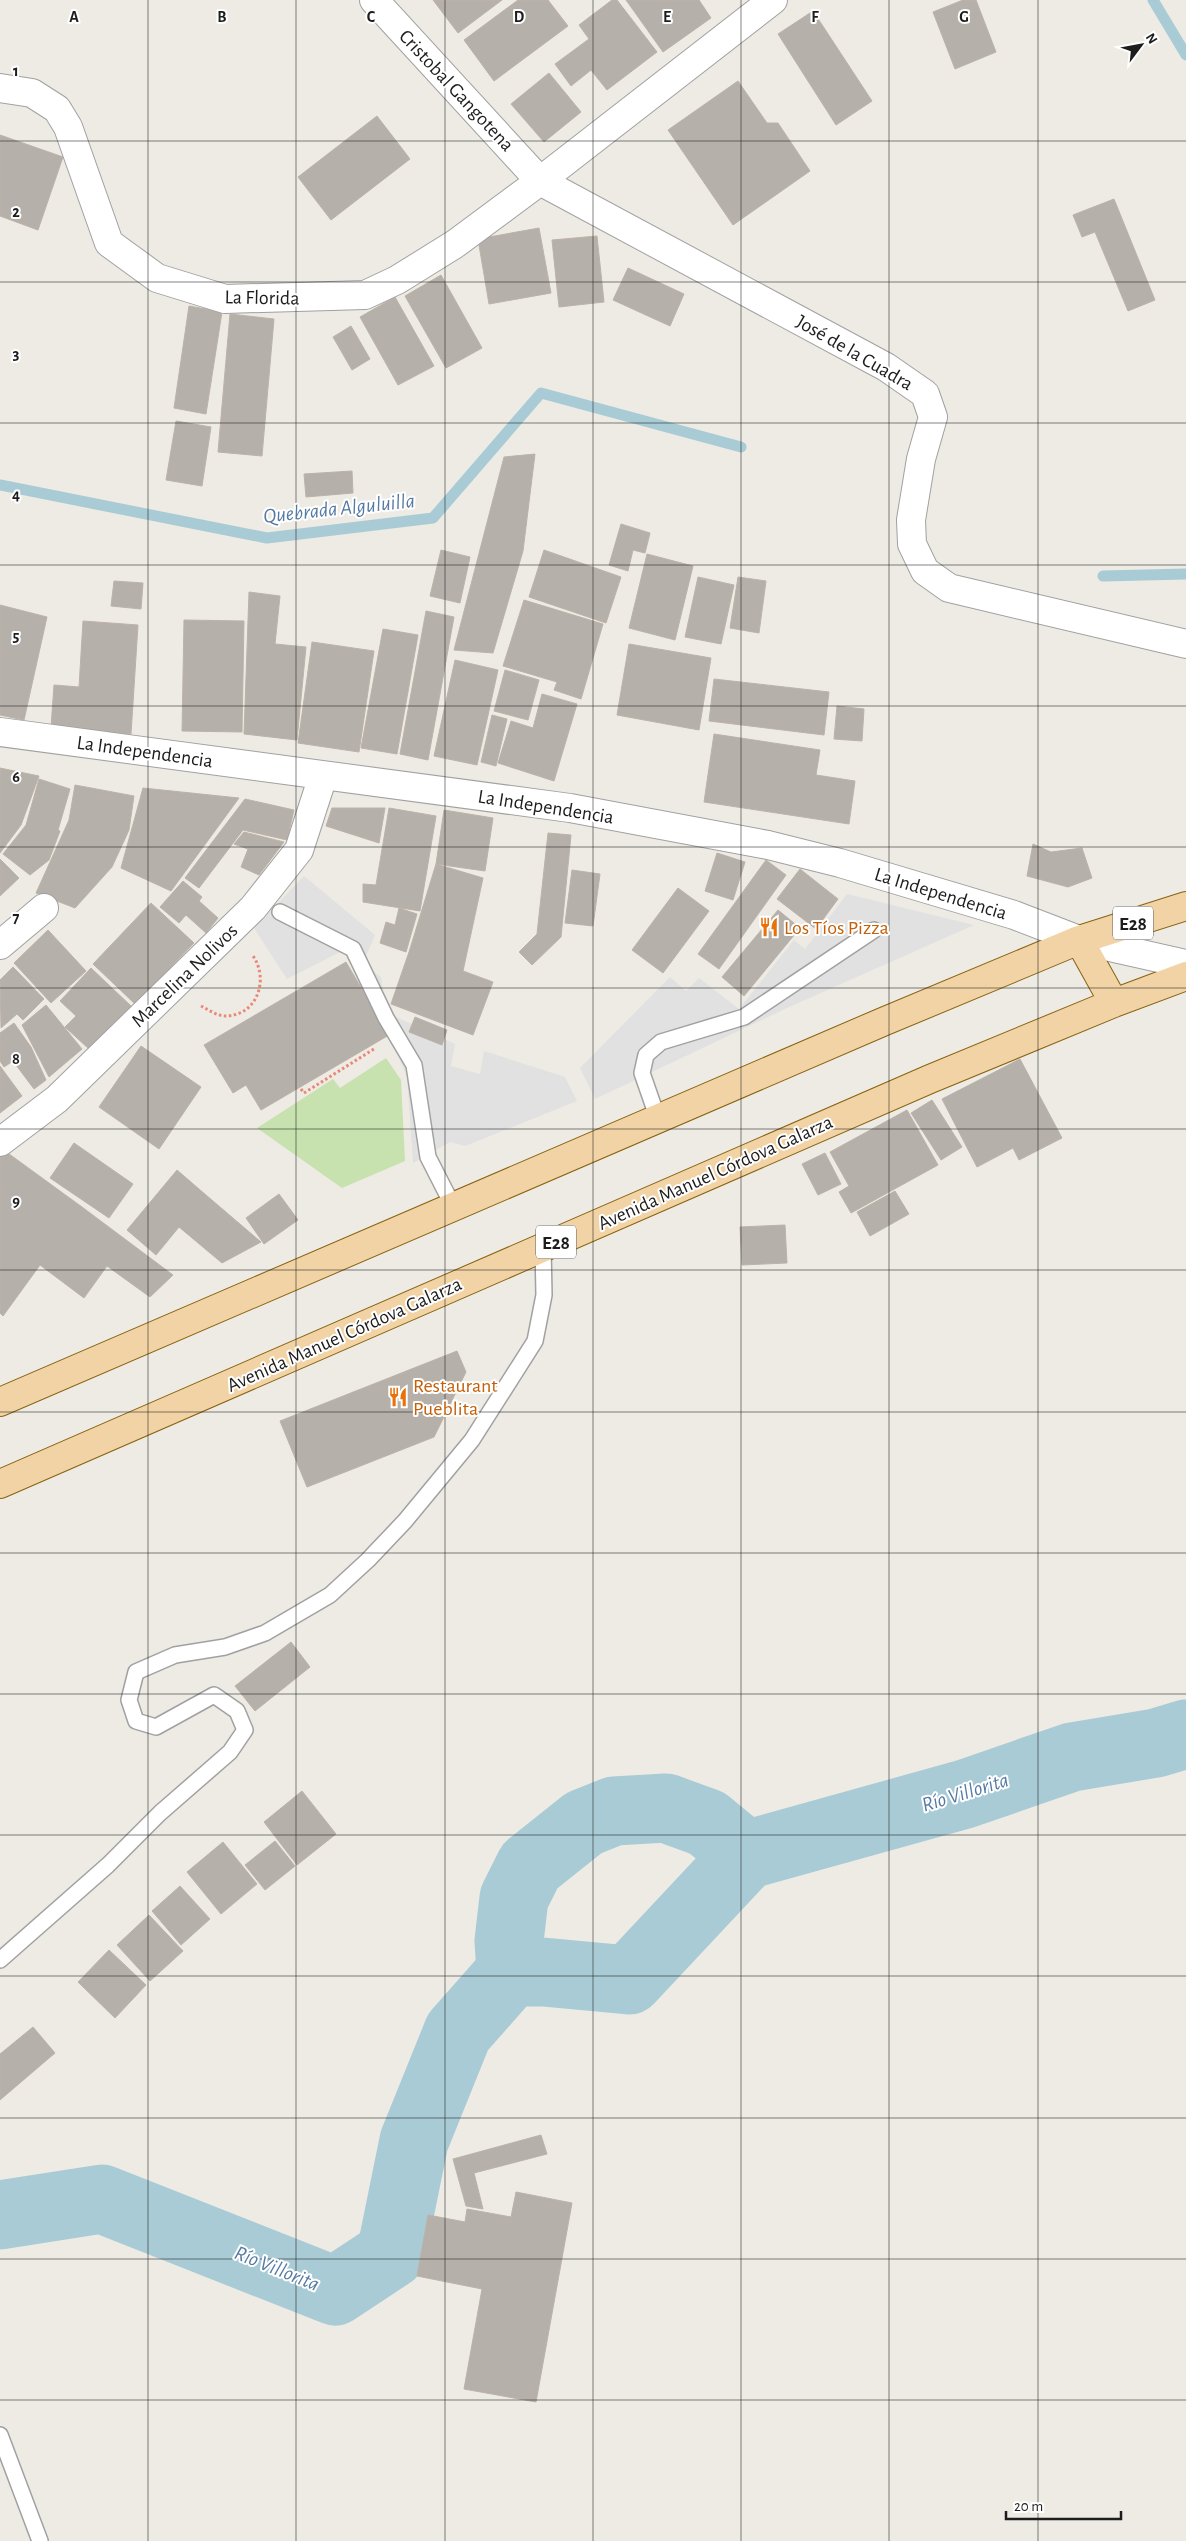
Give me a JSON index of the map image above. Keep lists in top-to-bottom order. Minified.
{"streets":{"main road":["E28","Avenida Manuel Córdova Galarza"],"street":["Cristobal Gangotena","La Florida","José de la Cuadra","La Independencia","Marcelina Nolivos"]},"crossings":[["Cristobal Gangotena","La Florida"],["Cristobal Gangotena","José de la Cuadra"],["La Florida","José de la Cuadra"],["La Independencia","E28"],["La Independencia","Marcelina Nolivos"]],"water":["Quebrada Alguluilla","Río Villorita"],"places":{"restaurant":["Los Tíos Pizza","Restaurant Pueblita"]},"scale_bar":"20 m","north":"top right","grid":{"columns":["A","B","C","D","E","F","G"],"rows":["1","2","3","4","5","6","7","8","9"]}}
